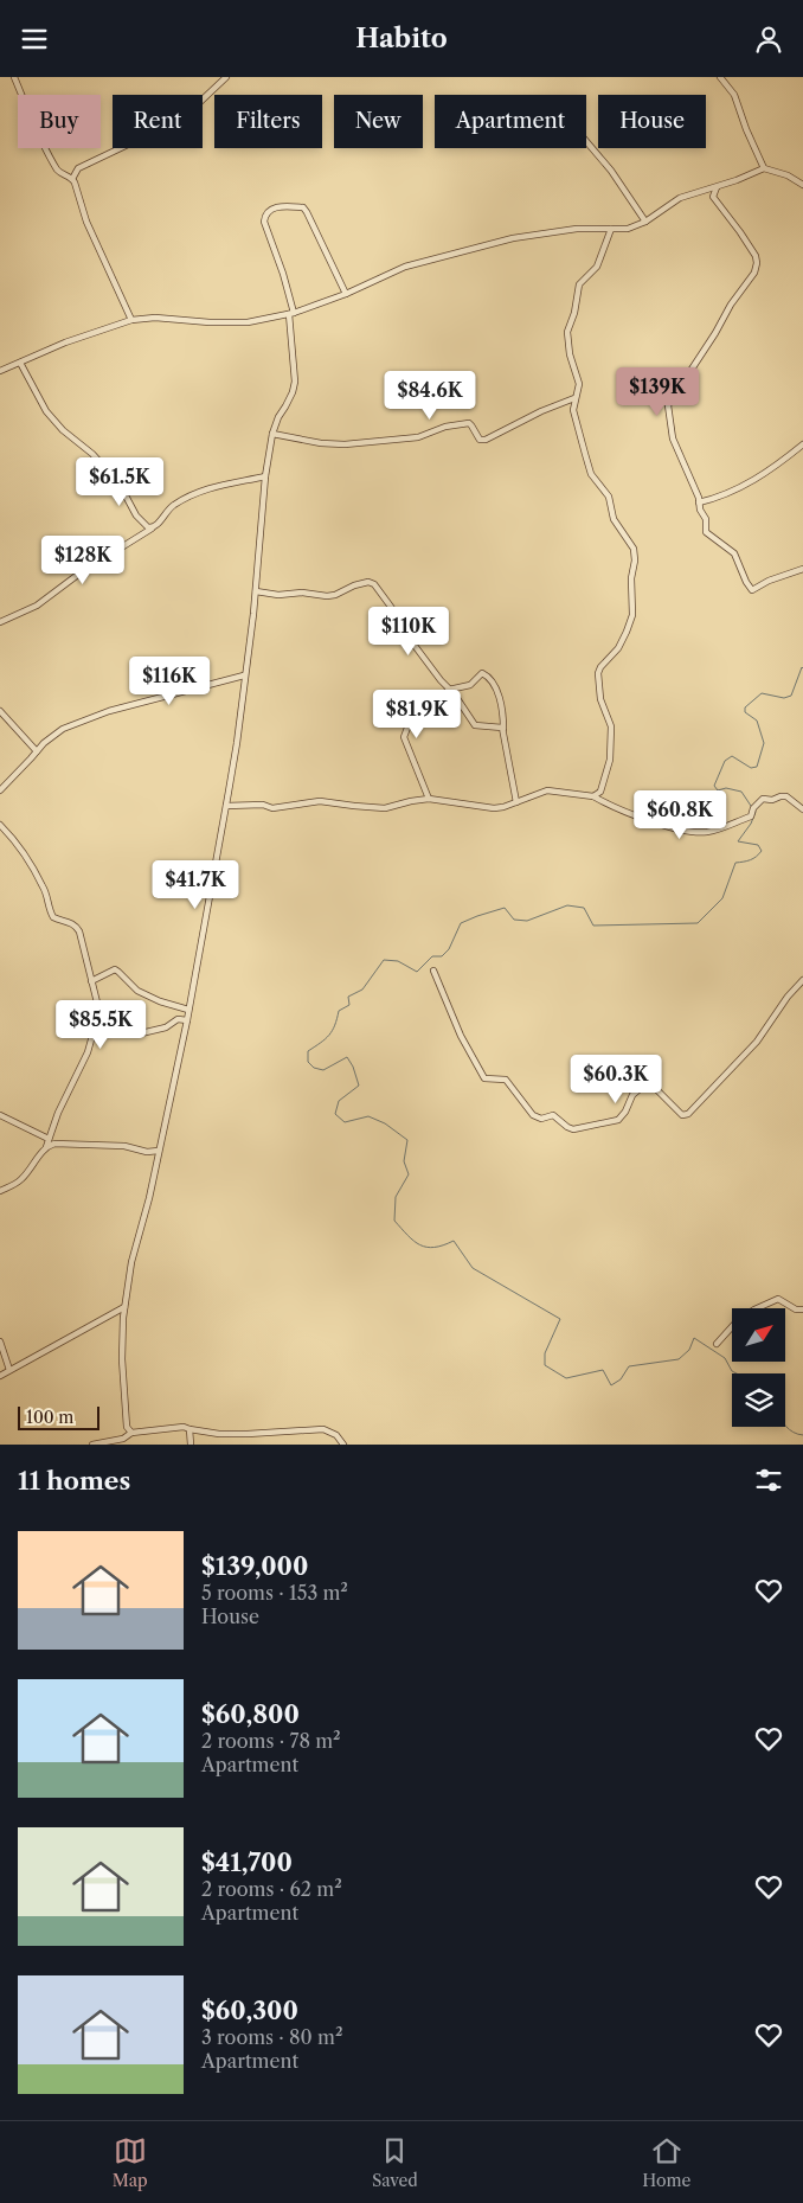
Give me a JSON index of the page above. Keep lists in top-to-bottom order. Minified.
{"scale_bar":"100 m","north":"top right","page":{"header":"Habito","chip":["Buy","Rent","Filters","New","Apartment","House"],"price":["$139K","$84.6K","$61.5K","$128K","$110K","$116K","$81.9K","$60.8K","$41.7K","$85.5K","$60.3K"],"scale":"100 m","heading":"11 homes","list":[{"name":"$139,000","note":"5 rooms · 153 m² · House"},{"name":"$60,800","note":"2 rooms · 78 m² · Apartment"},{"name":"$41,700","note":"2 rooms · 62 m² · Apartment"},{"name":"$60,300","note":"3 rooms · 80 m² · Apartment"}],"tabs":["Map","Saved","Home"]}}
